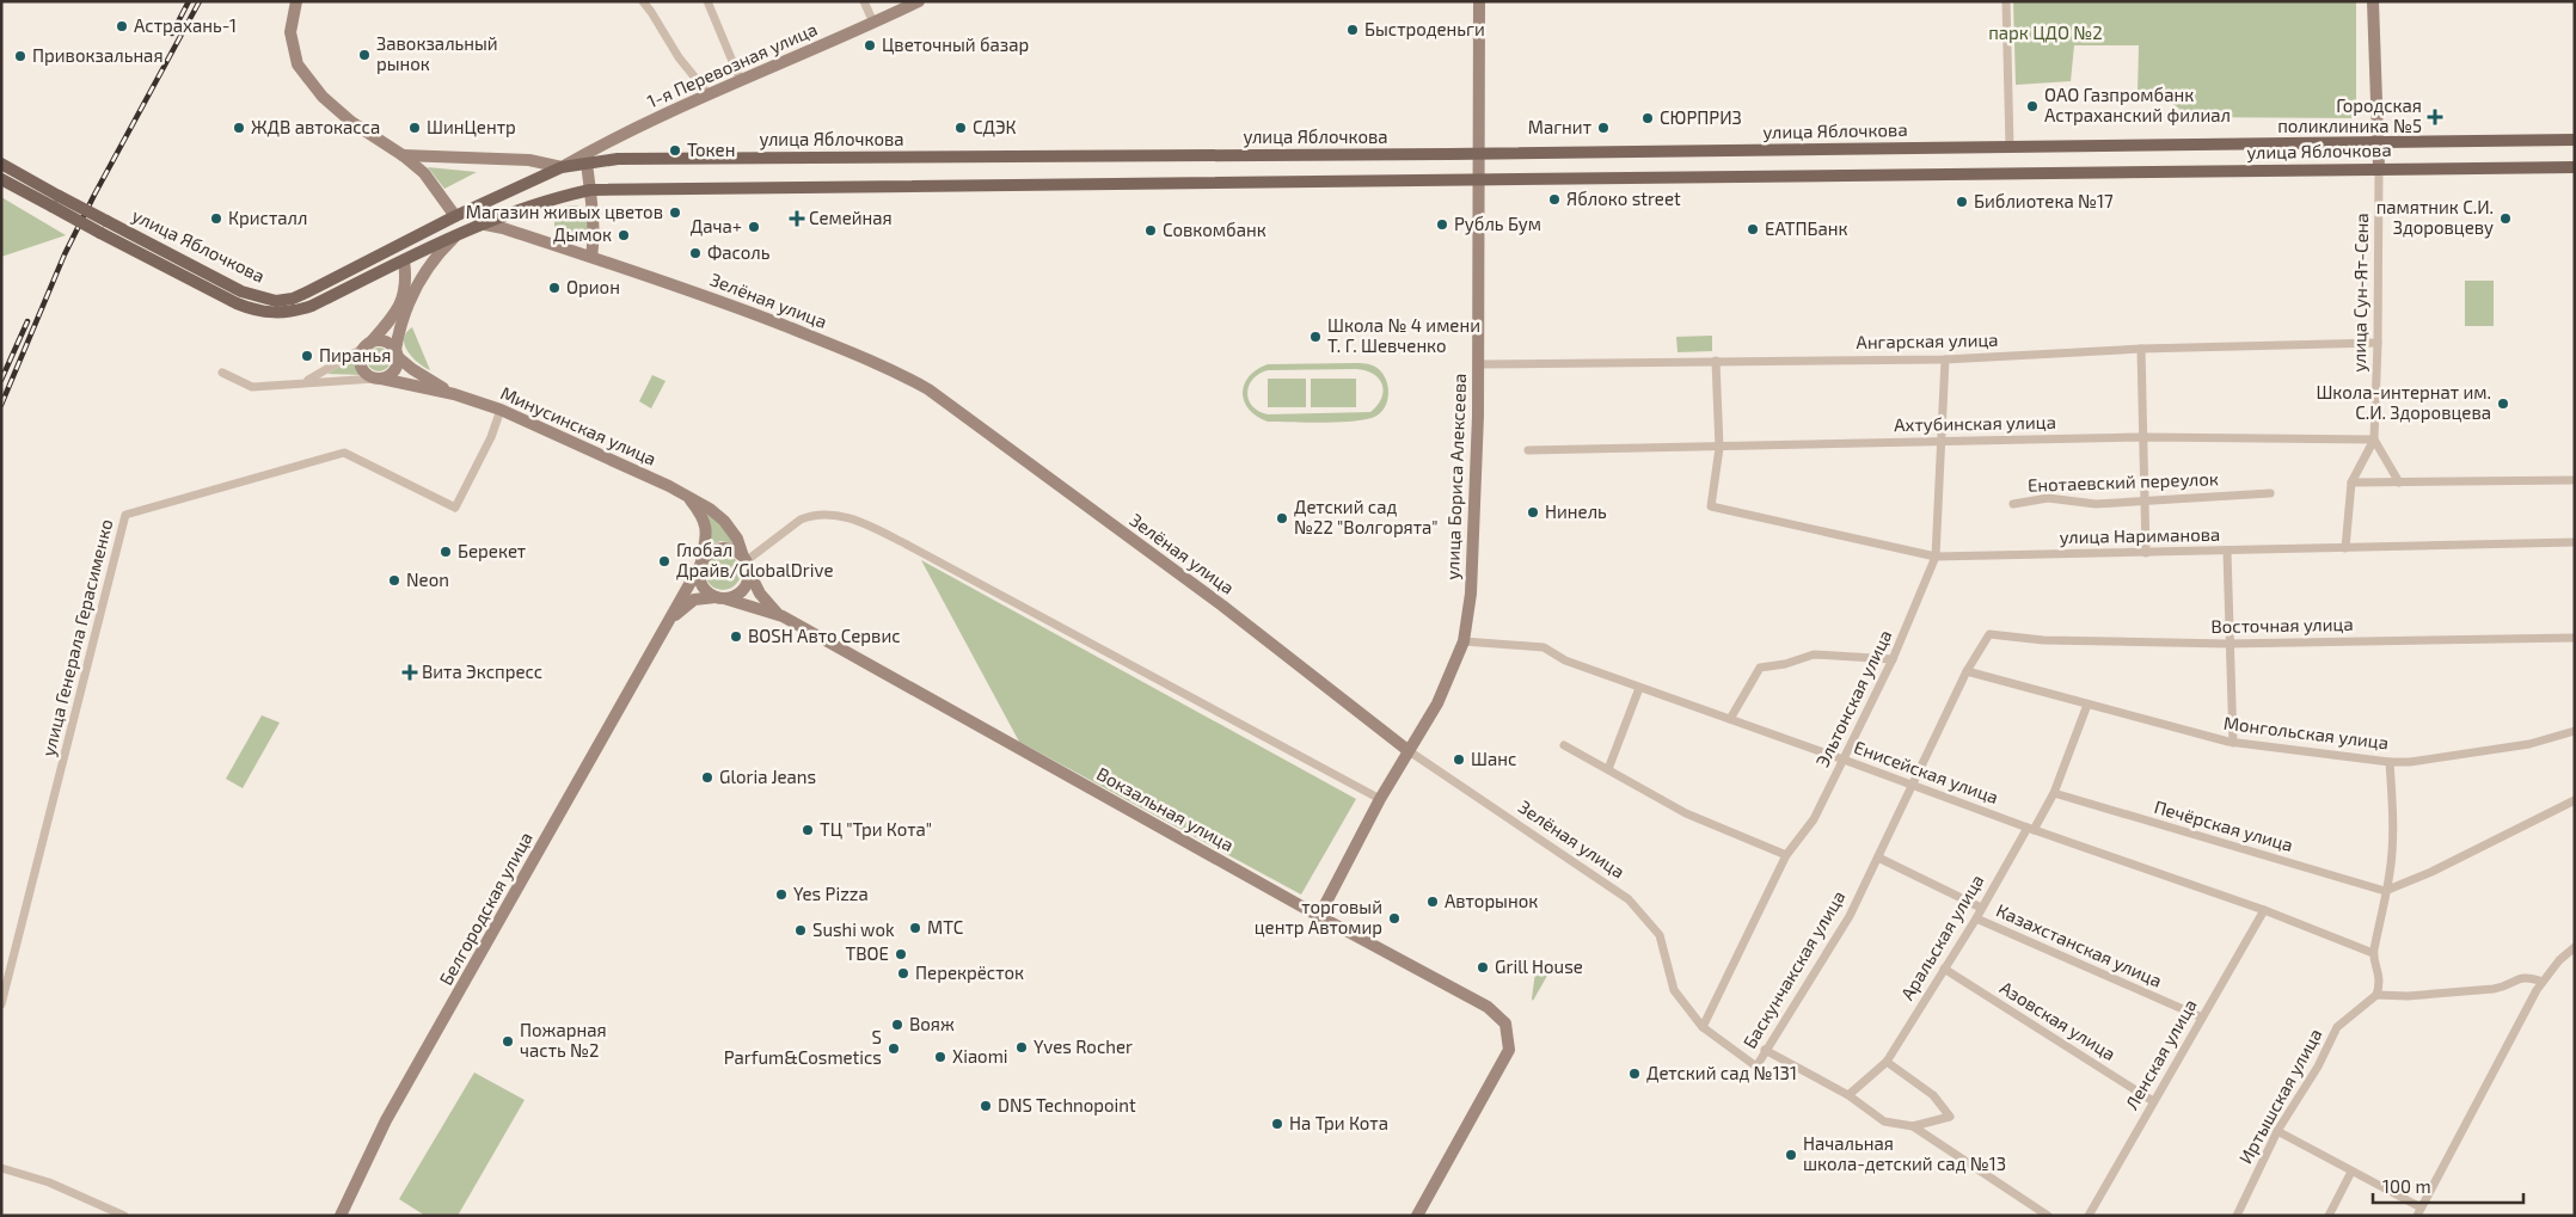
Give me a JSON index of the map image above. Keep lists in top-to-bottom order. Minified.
{"streets":{"main road":["1-я Перевозная улица","улица Яблочкова","Зелёная улица","Минусинская улица","улица Бориса Алексеева","Вокзальная улица","Белгородская улица"],"street":["улица Сун-Ят-Сена","Ангарская улица","Ахтубинская улица","Енотаевский переулок","улица Нариманова","Восточная улица","улица Генерала Герасименко","Эльтонская улица","Монгольская улица","Енисейская улица","Печёрская улица","Аральская улица","Казахстанская улица","Баскунчакская улица","Азовская улица","Ленская улица","Иртышская улица"]},"crossings":[["1-я Перевозная улица","улица Яблочкова"],["улица Яблочкова","улица Сун-Ят-Сена"],["улица Яблочкова","Зелёная улица"],["улица Яблочкова","улица Бориса Алексеева"],["улица Сун-Ят-Сена","Ангарская улица"],["улица Сун-Ят-Сена","Ахтубинская улица"],["Зелёная улица","улица Бориса Алексеева"],["Зелёная улица","Эльтонская улица"],["Зелёная улица","Баскунчакская улица"],["Ангарская улица","улица Бориса Алексеева"],["Ангарская улица","Эльтонская улица"],["Ахтубинская улица","улица Нариманова"],["Ахтубинская улица","Эльтонская улица"],["Минусинская улица","улица Генерала Герасименко"],["Минусинская улица","Вокзальная улица"],["Минусинская улица","Белгородская улица"],["улица Бориса Алексеева","Енисейская улица"],["улица Бориса Алексеева","Вокзальная улица"],["улица Нариманова","Эльтонская улица"],["Восточная улица","Баскунчакская улица"],["Эльтонская улица","Енисейская улица"],["Монгольская улица","Аральская улица"],["Монгольская улица","Баскунчакская улица"],["Енисейская улица","Аральская улица"],["Енисейская улица","Баскунчакская улица"],["Енисейская улица","Ленская улица"],["Вокзальная улица","Белгородская улица"],["Печёрская улица","Аральская улица"],["Аральская улица","Казахстанская улица"],["Аральская улица","Азовская улица"],["Казахстанская улица","Баскунчакская улица"],["Казахстанская улица","Ленская улица"],["Азовская улица","Ленская улица"]],"parks":["парк ЦДО №2"],"places":{"other":["Астрахань-1","Быстроденьги","Цветочный базар","Завокзальный рынок","Привокзальная","ОАО Газпромбанк Астраханский филиал","СЮРПРИЗ","ЖДВ автокасса","ШинЦентр","СДЭК","Магнит","Токен","Яблоко street","Библиотека №17","Магазин живых цветов","Кристалл","памятник С.И. Здоровцеву","Рубль Бум","Дача+","ЕАТПБанк","Совкомбанк","Дымок","Фасоль","Орион","Школа № 4 имени Т. Г. Шевченко","Пиранья","Школа-интернат им. С.И. Здоровцева","Нинель","Детский сад №22 \"Волгорята\"","Берекет","Глобал Драйв/GlobalDrive","Neon","BOSH Авто Сервис","Шанс","Gloria Jeans","ТЦ \"Три Кота\"","Yes Pizza","Авторынок","торговый центр Автомир","МТС","Sushi wok","ТВОЕ","Grill House","Перекрёсток","Вояж","Пожарная часть №2","Yves Rocher","S Parfum&Cosmetics","Xiaomi","Детский сад №131","DNS Technopoint","На Три Кота","Начальная школа-детский сад №13"],"health":["Городская поликлиника №5","Семейная","Вита Экспресс"]},"scale_bar":"100 m"}
